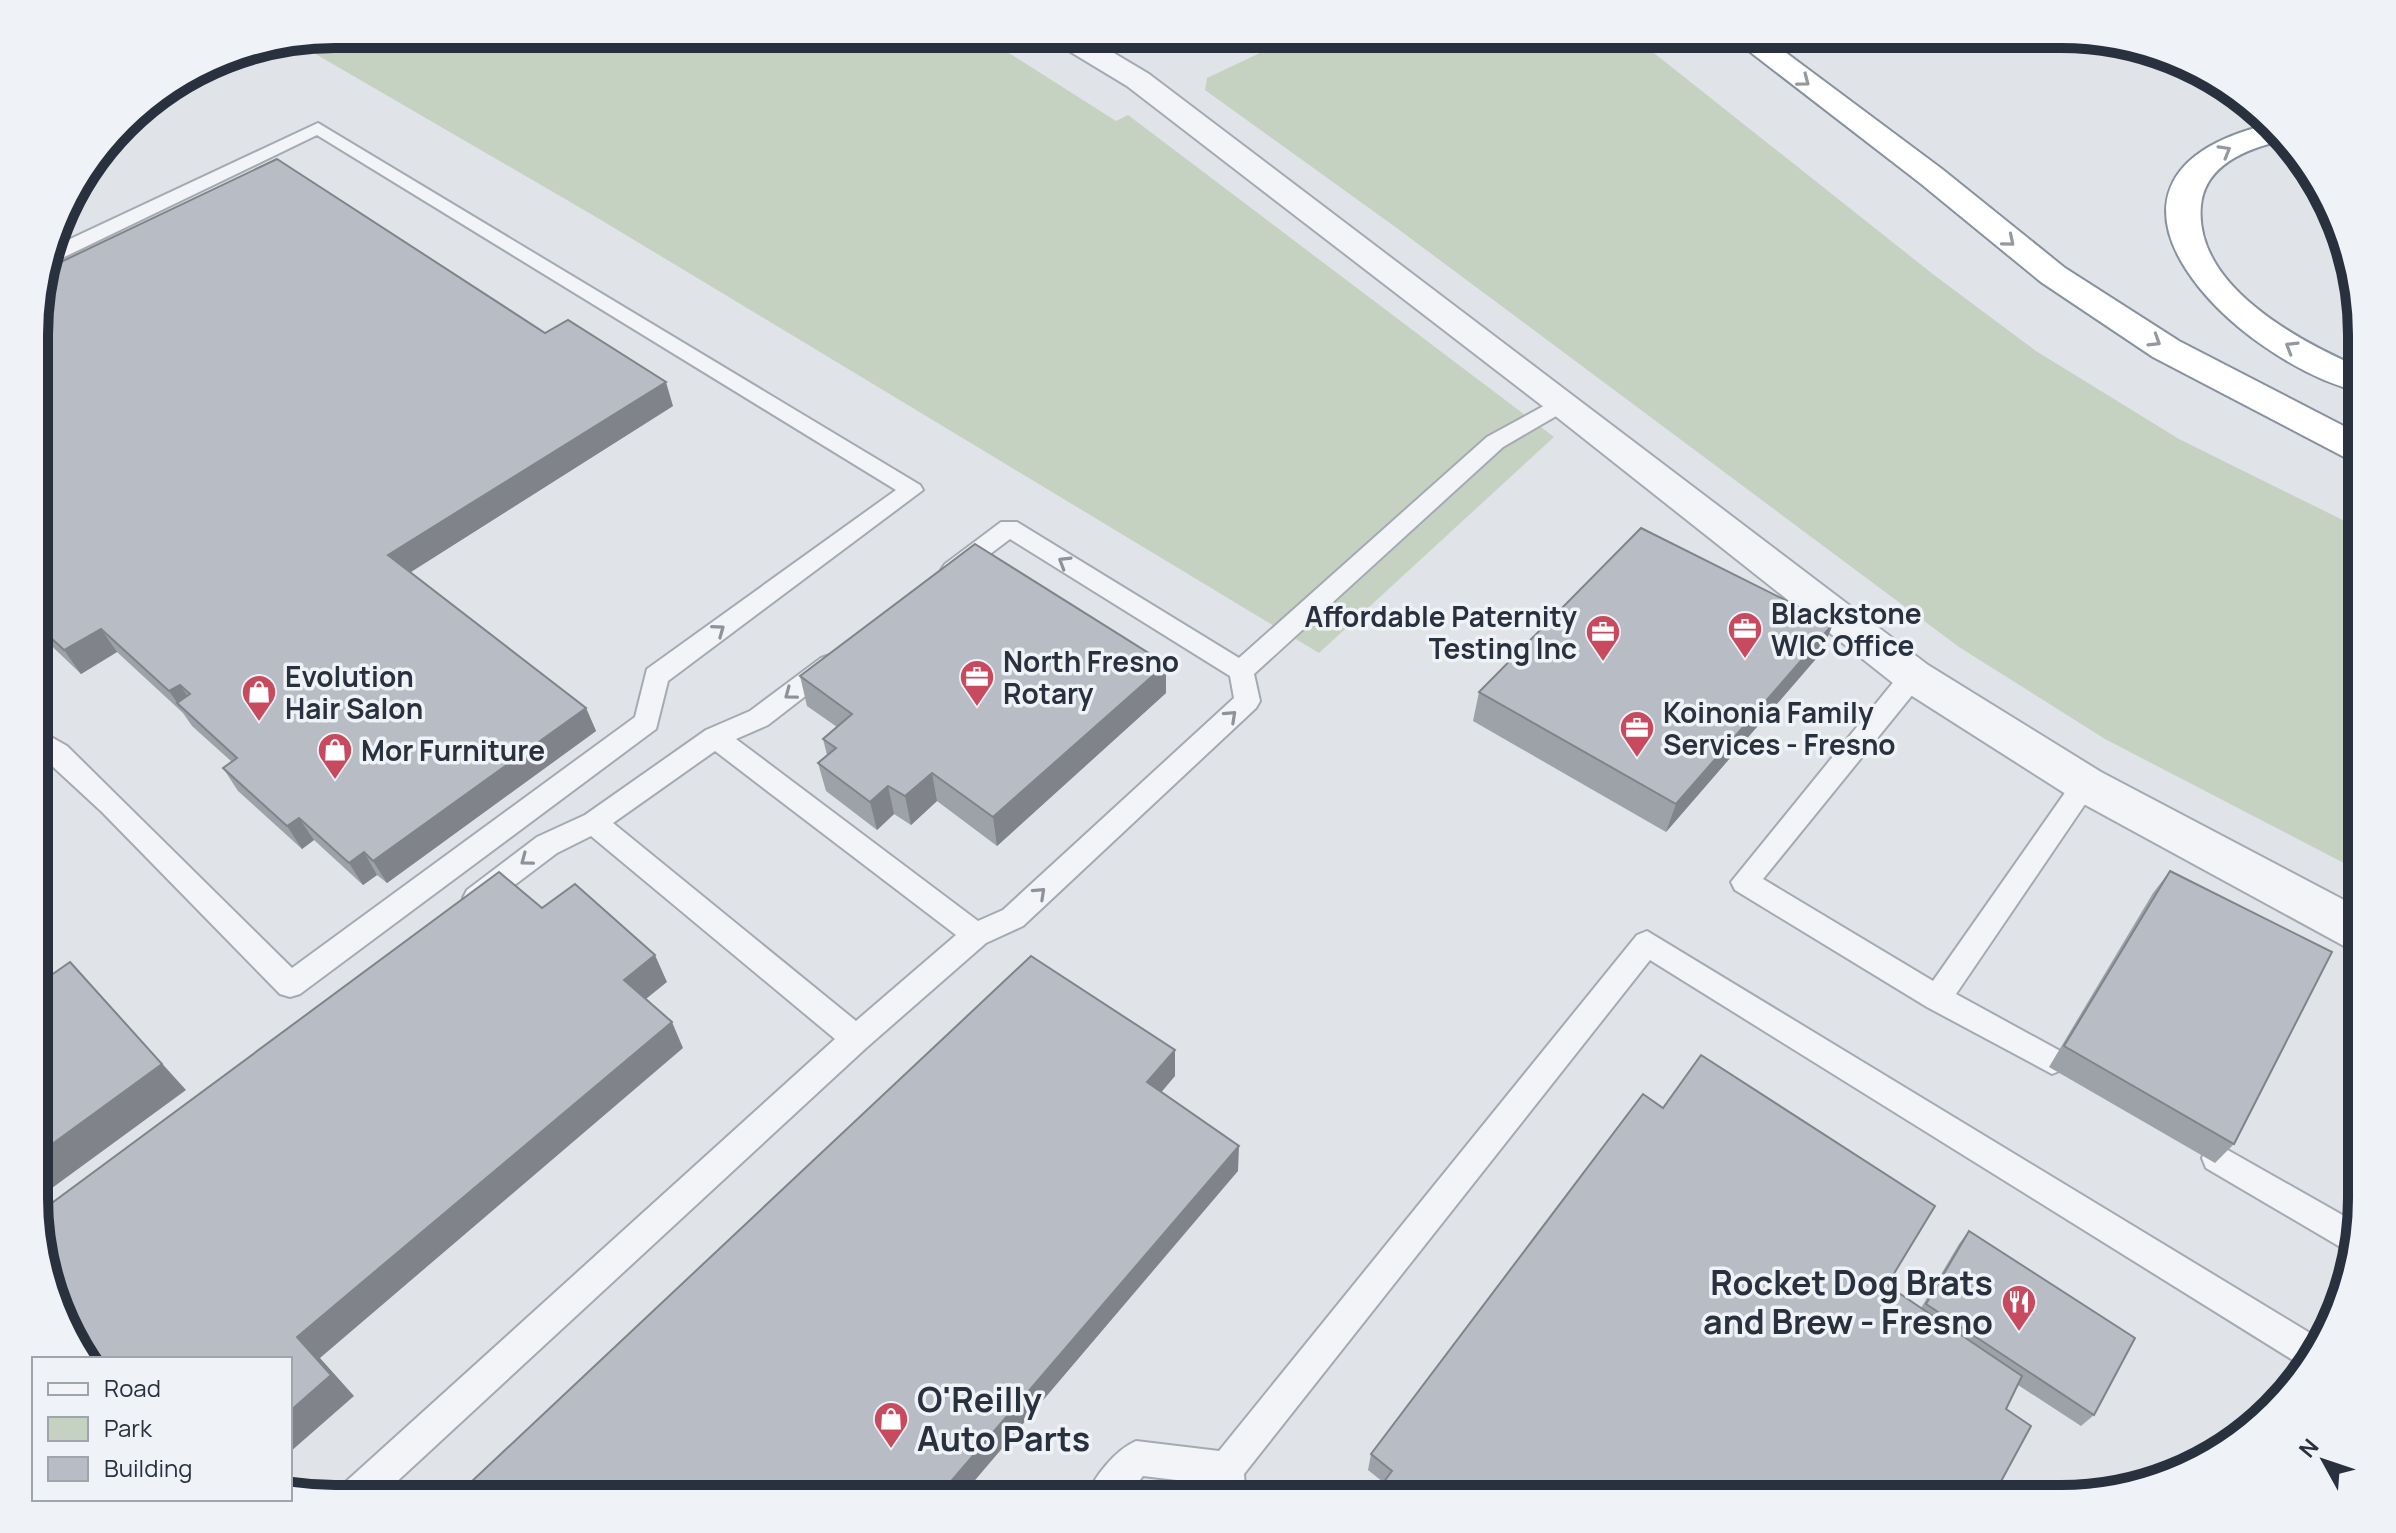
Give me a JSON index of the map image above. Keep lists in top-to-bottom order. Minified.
{"places":{"office":["Blackstone WIC Office","Affordable Paternity Testing Inc","North Fresno Rotary","Koinonia Family Services - Fresno"],"shop":["Evolution Hair Salon","Mor Furniture","O'Reilly Auto Parts"],"restaurant":["Rocket Dog Brats and Brew - Fresno"]},"legend":["Road","Park","Building"],"north":"top left"}
